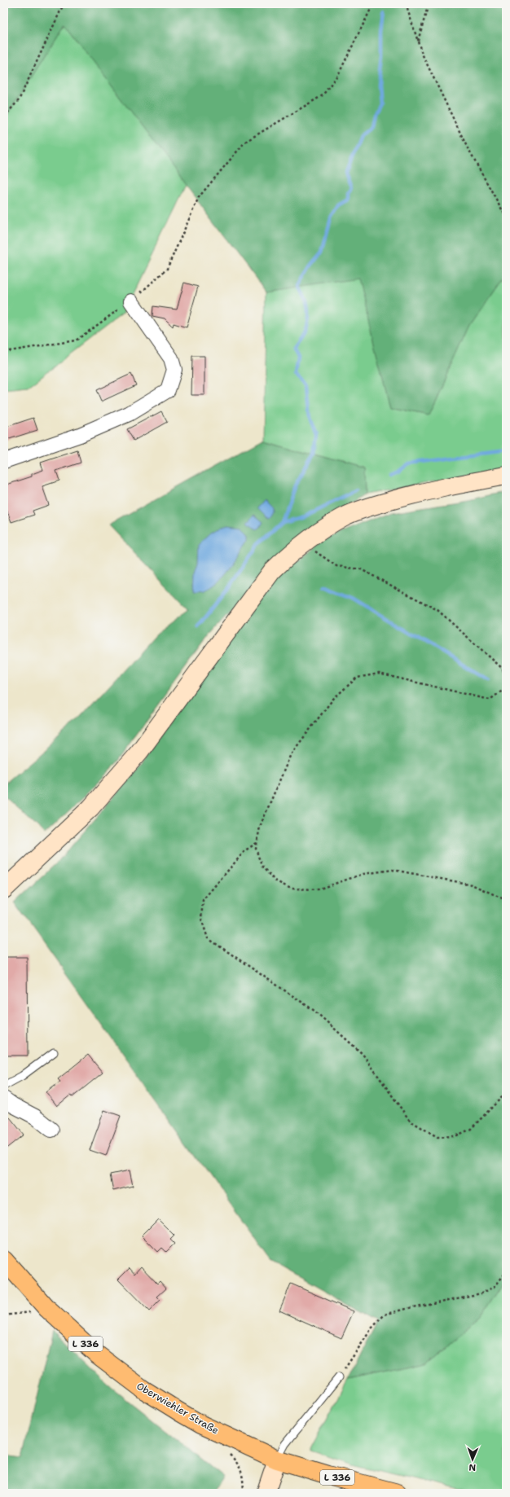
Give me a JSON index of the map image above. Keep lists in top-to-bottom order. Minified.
{"streets":{"main road":["L 336","Oberwiehler Straße"]},"north":"bottom"}
